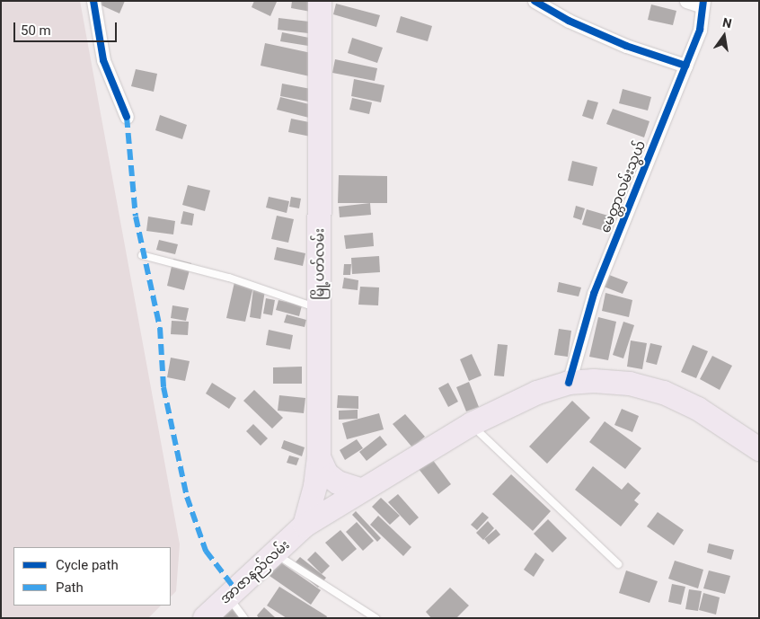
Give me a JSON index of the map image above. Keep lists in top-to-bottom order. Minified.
{"streets":{"highway":["မြို့ပတ်လမ်း","အာဇာနည်လမ်း"],"street":["မေတ္တာလမ်းသွယ်"]},"crossings":[["မေတ္တာလမ်းသွယ်","အာဇာနည်လမ်း"],["မြို့ပတ်လမ်း","အာဇာနည်လမ်း"]],"legend":["Cycle path","Path"],"scale_bar":"50 m","north":"top"}
